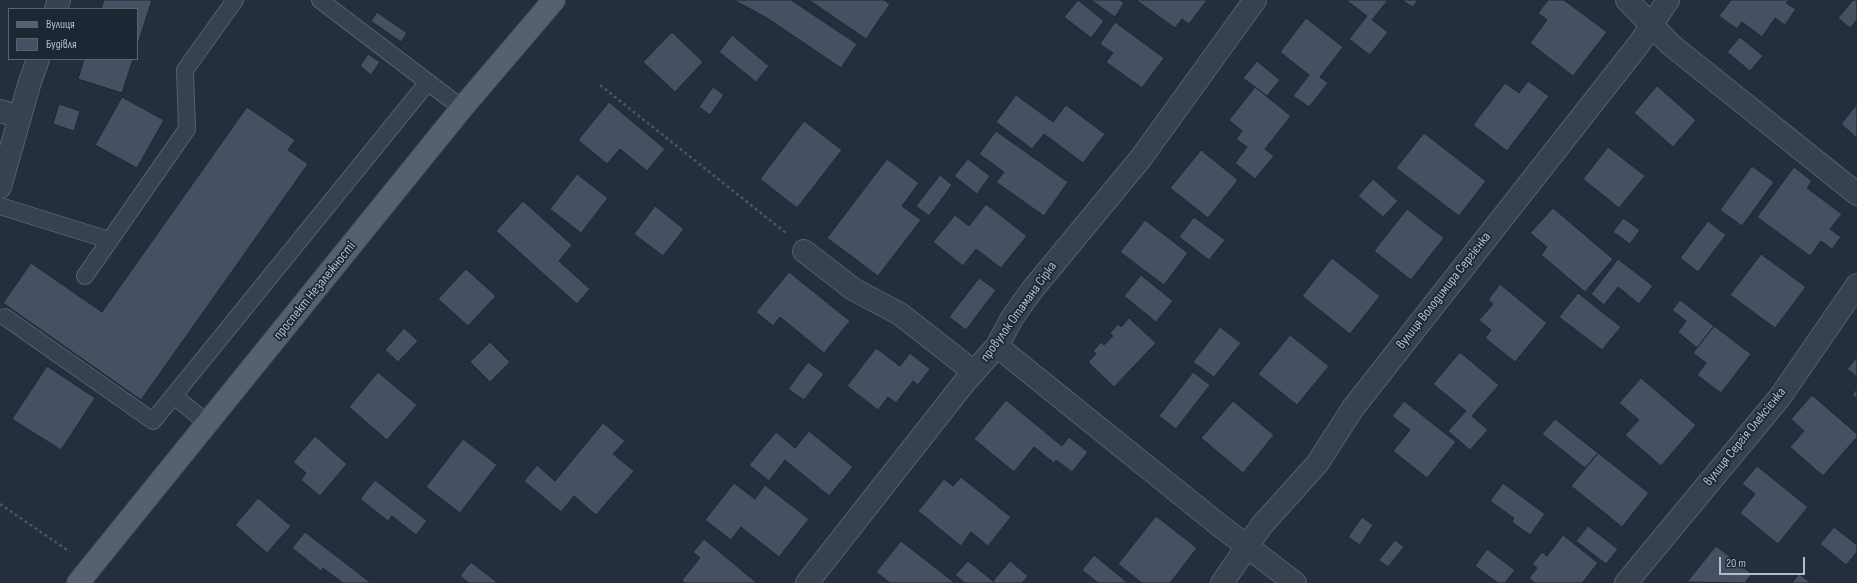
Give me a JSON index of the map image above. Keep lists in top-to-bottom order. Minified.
{"streets":{"main road":["проспект Незалежності"],"street":["вулиця Володимира Сергієнка","провулок Отамана Сірка","вулиця Сергія Олексієнка"]},"legend":["Вулиця","Будівля"],"scale_bar":"20 m"}
